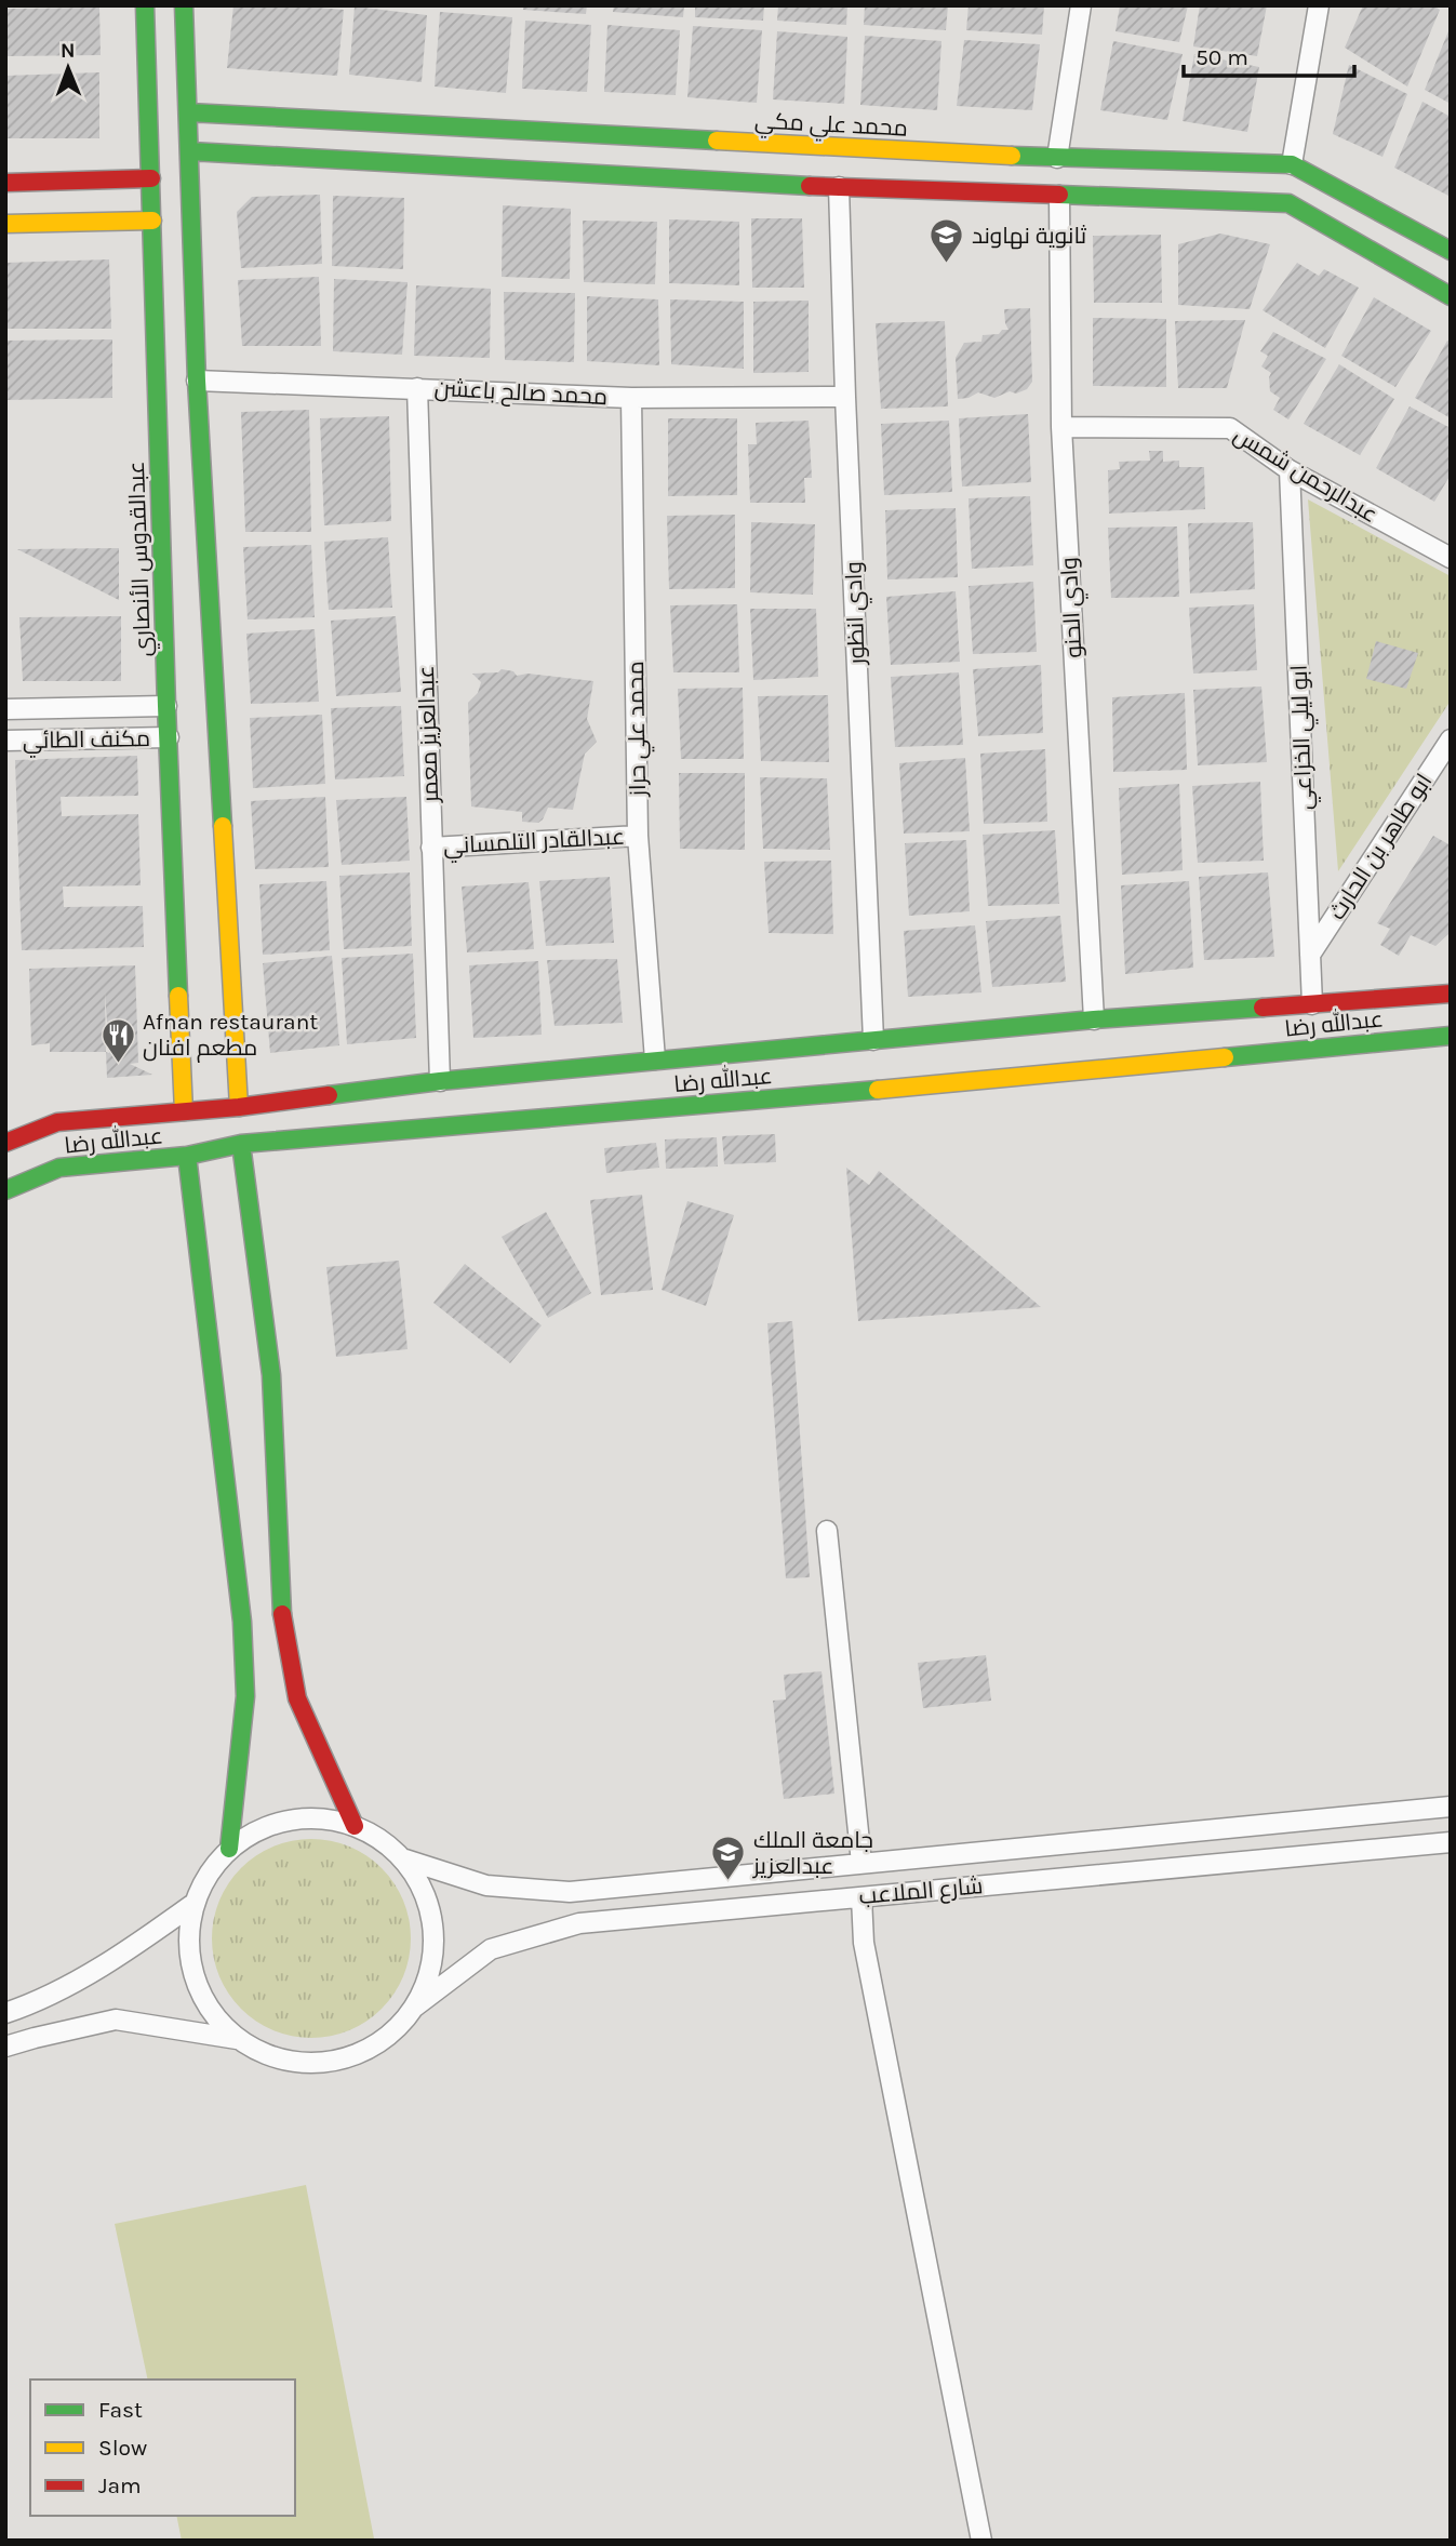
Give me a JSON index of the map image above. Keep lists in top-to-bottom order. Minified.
{"streets":{"street":["محمد علي مكي","محمد صالح باعشن","عبدالرحمن شمس","عبدالقدوس الأنصاري","وادي الحنو","وادي انظور","محمد علي حراز","عبدالعزيز معمر","ابو ليلي الخزاعي","مكنف الطائي","عبدالقادر التلمساني","ابو طاهر بن الحارث","عبدالله رضا","شارع الملاعب"]},"crossings":[["محمد علي مكي","وادي الحنو"],["محمد علي مكي","وادي انظور"],["محمد صالح باعشن","وادي انظور"],["محمد صالح باعشن","محمد علي حراز"],["محمد صالح باعشن","عبدالعزيز معمر"],["عبدالرحمن شمس","وادي الحنو"],["عبدالرحمن شمس","ابو ليلي الخزاعي"],["عبدالقدوس الأنصاري","مكنف الطائي"],["عبدالقدوس الأنصاري","عبدالله رضا"],["وادي الحنو","عبدالله رضا"],["وادي انظور","عبدالله رضا"],["محمد علي حراز","عبدالقادر التلمساني"],["محمد علي حراز","عبدالله رضا"],["عبدالعزيز معمر","عبدالقادر التلمساني"],["عبدالعزيز معمر","عبدالله رضا"],["ابو ليلي الخزاعي","ابو طاهر بن الحارث"],["ابو ليلي الخزاعي","عبدالله رضا"]],"places":{"school or university":["ثانوية نهاوند","جامعة الملك عبدالعزيز"],"restaurant":["Afnan restaurant مطعم افنان"]},"legend":["Fast","Slow","Jam"],"scale_bar":"50 m","north":"top"}
